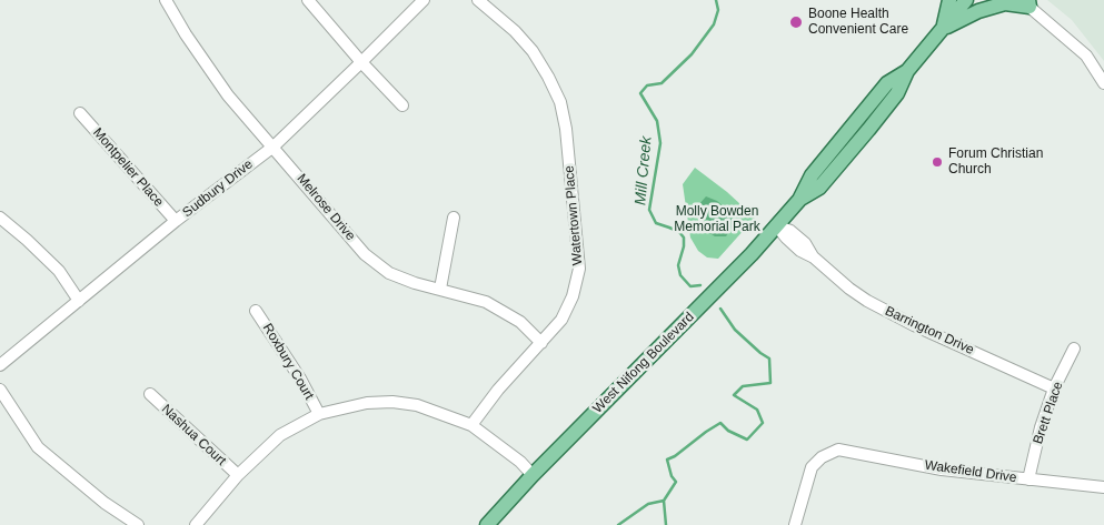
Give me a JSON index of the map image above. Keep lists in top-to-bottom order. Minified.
{"streets":{"main road":["West Nifong Boulevard"],"street":["Montpelier Place","Sudbury Drive","Melrose Drive","Watertown Place","Barrington Drive","Roxbury Court","Brett Place","Nashua Court","Wakefield Drive"]},"crossings":[["Montpelier Place","Sudbury Drive"],["Sudbury Drive","Melrose Drive"],["Melrose Drive","Watertown Place"],["Barrington Drive","West Nifong Boulevard"],["Barrington Drive","Brett Place"],["Brett Place","Wakefield Drive"]],"water":["Mill Creek"],"parks":["Molly Bowden Memorial Park"],"places":["Boone Health Convenient Care","Forum Christian Church"]}
